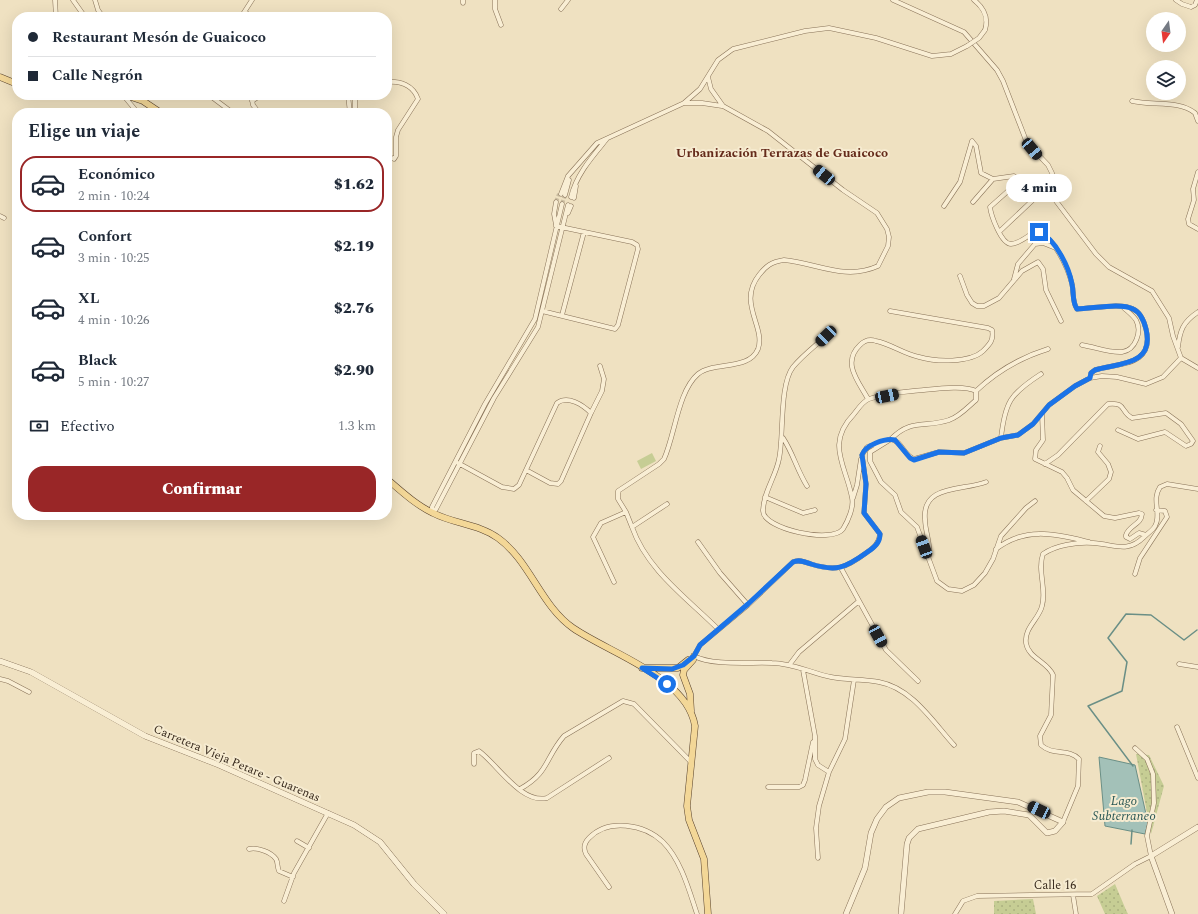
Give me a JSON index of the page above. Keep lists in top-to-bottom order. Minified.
{"streets":{"main road":["Carretera Vieja Petare - Guarenas"],"street":["Calle 16"]},"districts":["Urbanización Terrazas de Guaicoco"],"water":["Lago Subterraneo"],"north":"bottom","page":{"banner":["Restaurant Mesón de Guaicoco","Calle Negrón"],"heading":"Elige un viaje","list":[{"name":"Económico","note":"2 min · 10:24","value":"$1.62"},{"name":"Confort","note":"3 min · 10:25","value":"$2.19"},{"name":"XL","note":"4 min · 10:26","value":"$2.76"},{"name":"Black","note":"5 min · 10:27","value":"$2.90"}],"bubble":"4 min","pay":["Efectivo","1.3 km"],"buttons":"Confirmar"}}
